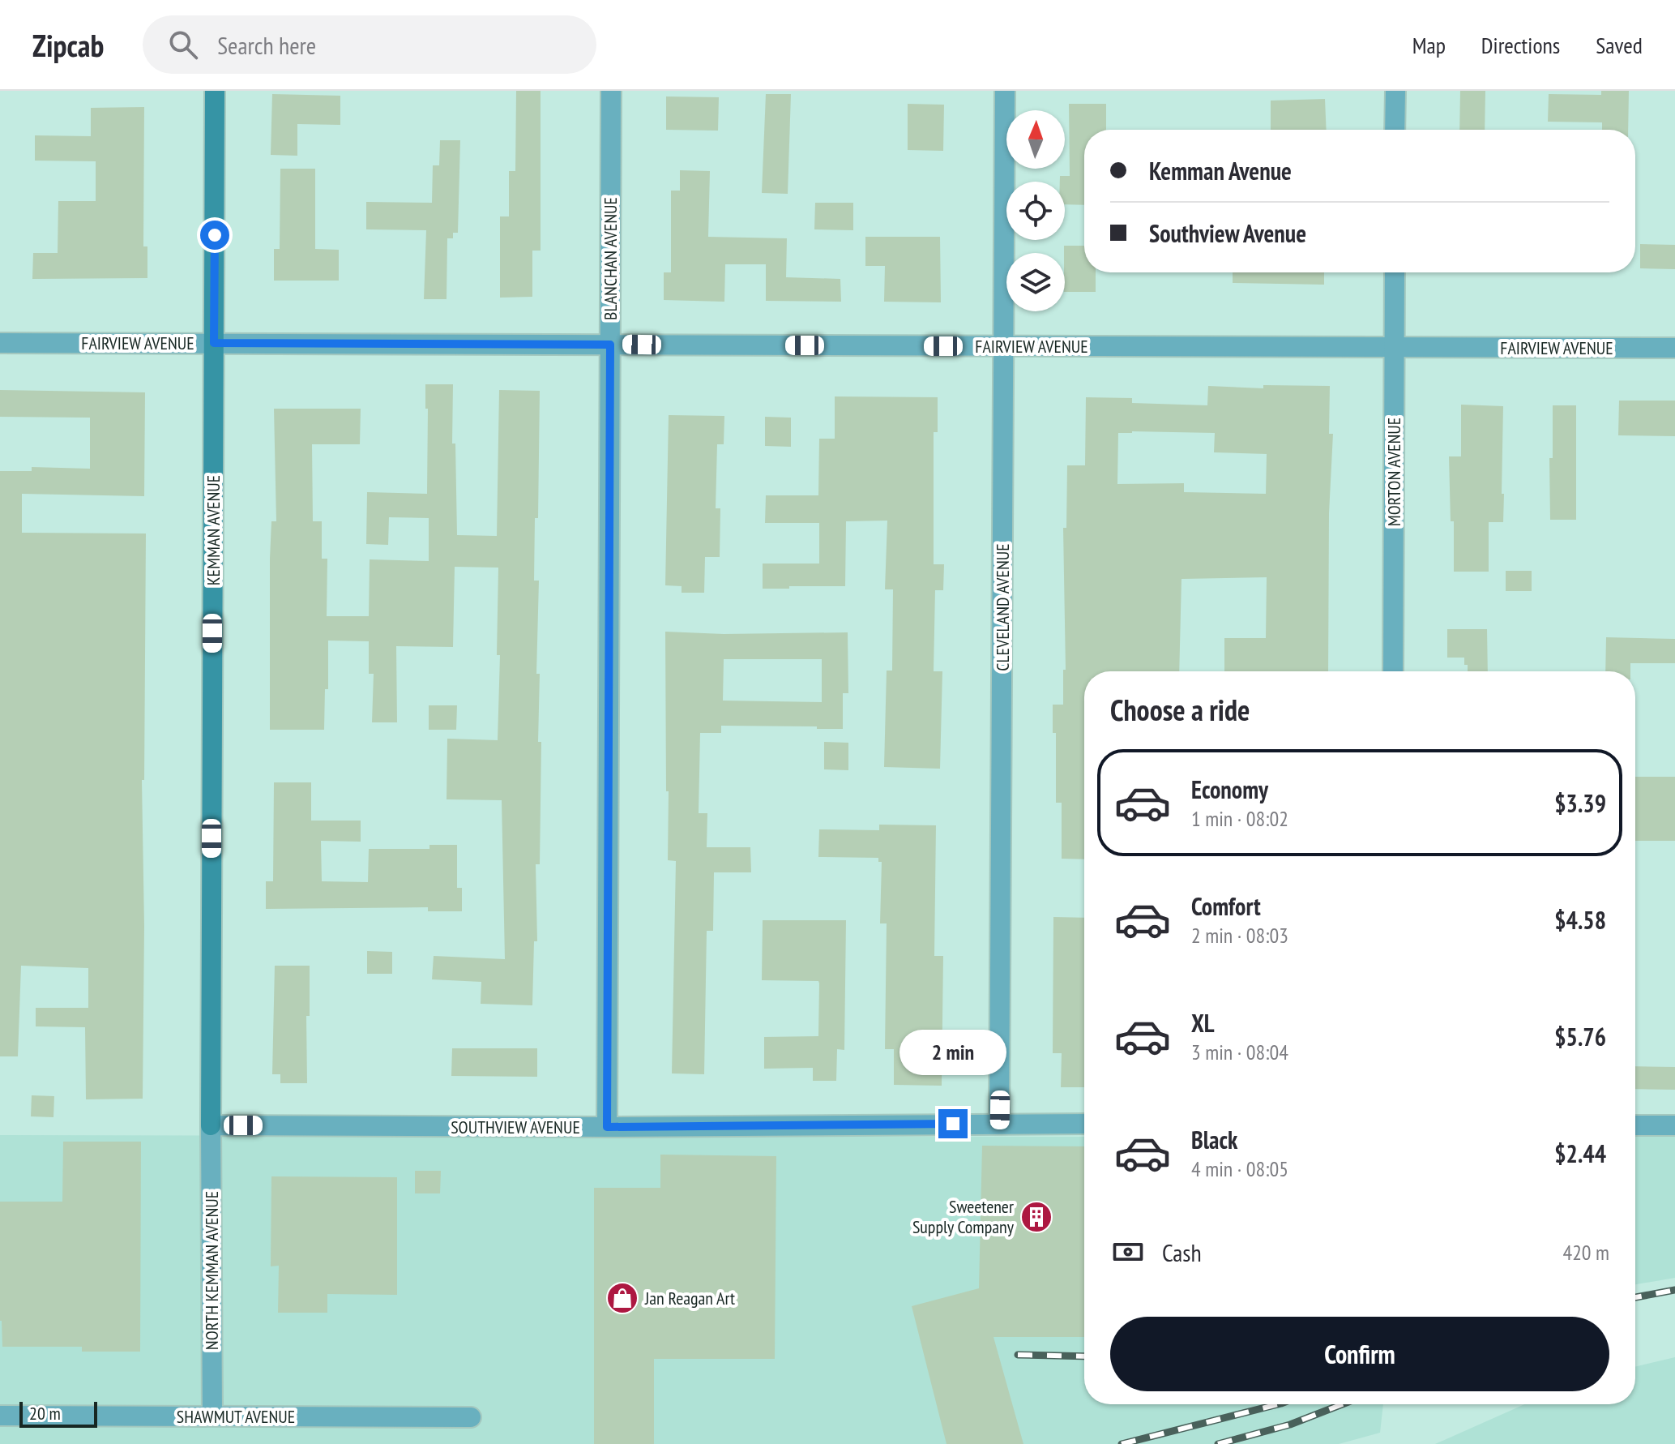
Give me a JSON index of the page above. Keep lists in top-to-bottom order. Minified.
{"streets":{"street":["BLANCHAN AVENUE","FAIRVIEW AVENUE","MORTON AVENUE","KEMMAN AVENUE","CLEVELAND AVENUE","SOUTHVIEW AVENUE","NORTH KEMMAN AVENUE","SHAWMUT AVENUE"]},"crossings":[["BLANCHAN AVENUE","FAIRVIEW AVENUE"],["BLANCHAN AVENUE","SOUTHVIEW AVENUE"],["FAIRVIEW AVENUE","MORTON AVENUE"],["FAIRVIEW AVENUE","KEMMAN AVENUE"],["FAIRVIEW AVENUE","CLEVELAND AVENUE"],["KEMMAN AVENUE","SOUTHVIEW AVENUE"],["KEMMAN AVENUE","NORTH KEMMAN AVENUE"],["CLEVELAND AVENUE","SOUTHVIEW AVENUE"],["SOUTHVIEW AVENUE","NORTH KEMMAN AVENUE"],["NORTH KEMMAN AVENUE","SHAWMUT AVENUE"]],"places":{"building":["Sweetener Supply Company"],"shop":["Jan Reagan Art"]},"scale_bar":"20 m","north":"top","page":{"header":"Zipcab","search":"Search here","nav":["Map","Directions","Saved"],"banner":["Kemman Avenue","Southview Avenue"],"heading":"Choose a ride","list":[{"name":"Economy","note":"1 min · 08:02","value":"$3.39"},{"name":"Comfort","note":"2 min · 08:03","value":"$4.58"},{"name":"XL","note":"3 min · 08:04","value":"$5.76"},{"name":"Black","note":"4 min · 08:05","value":"$2.44"}],"bubble":"2 min","pay":["Cash","420 m"],"buttons":"Confirm","scale":"20 m"}}
